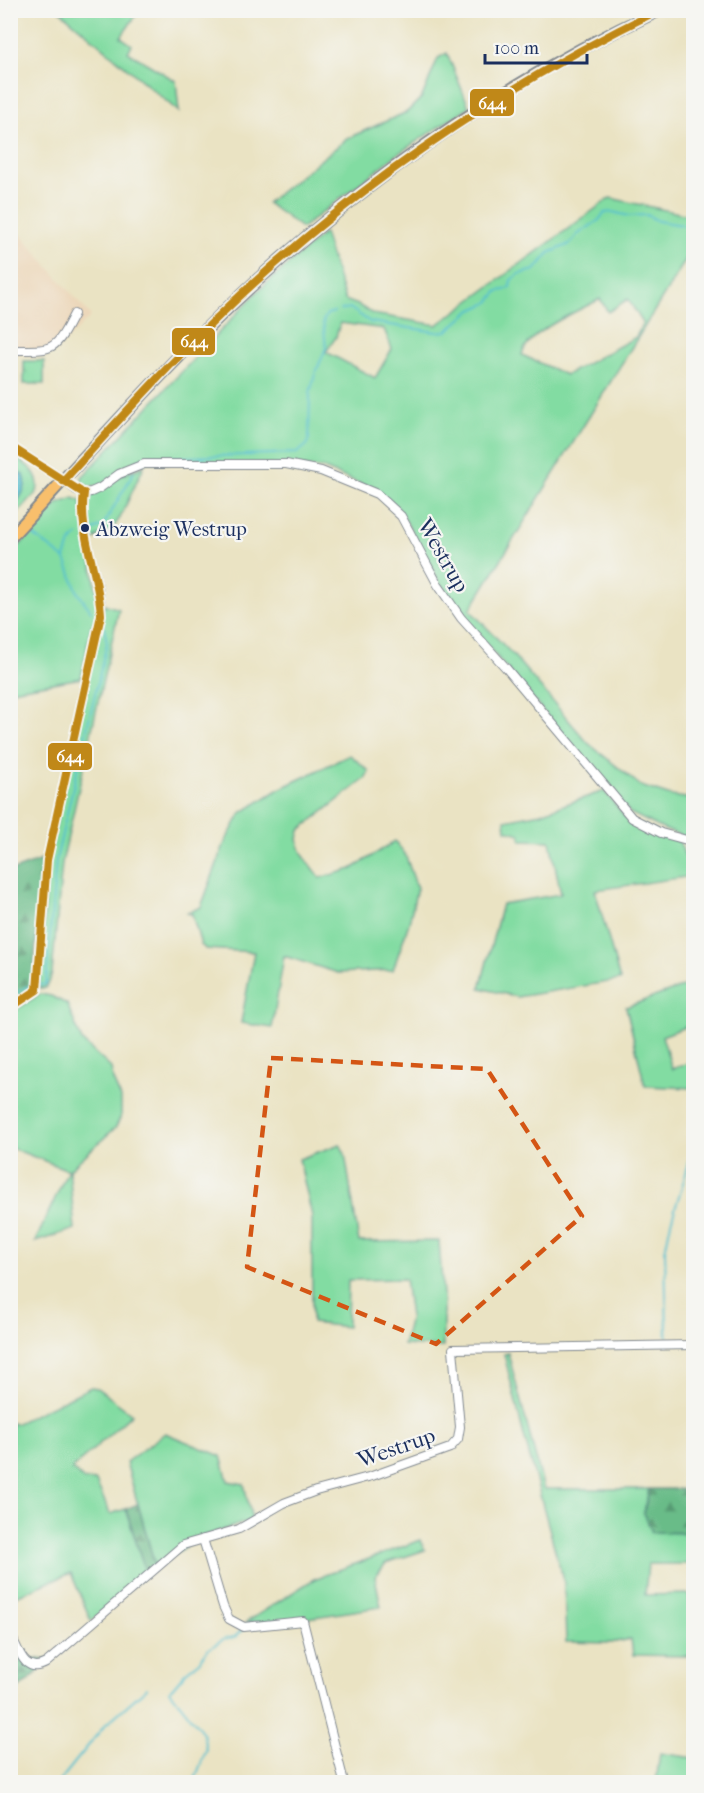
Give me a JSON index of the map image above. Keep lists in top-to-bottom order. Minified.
{"streets":{"street":["Westrup"]},"places":["Abzweig Westrup"],"lines":["transit line 644"],"scale_bar":"100 m"}
